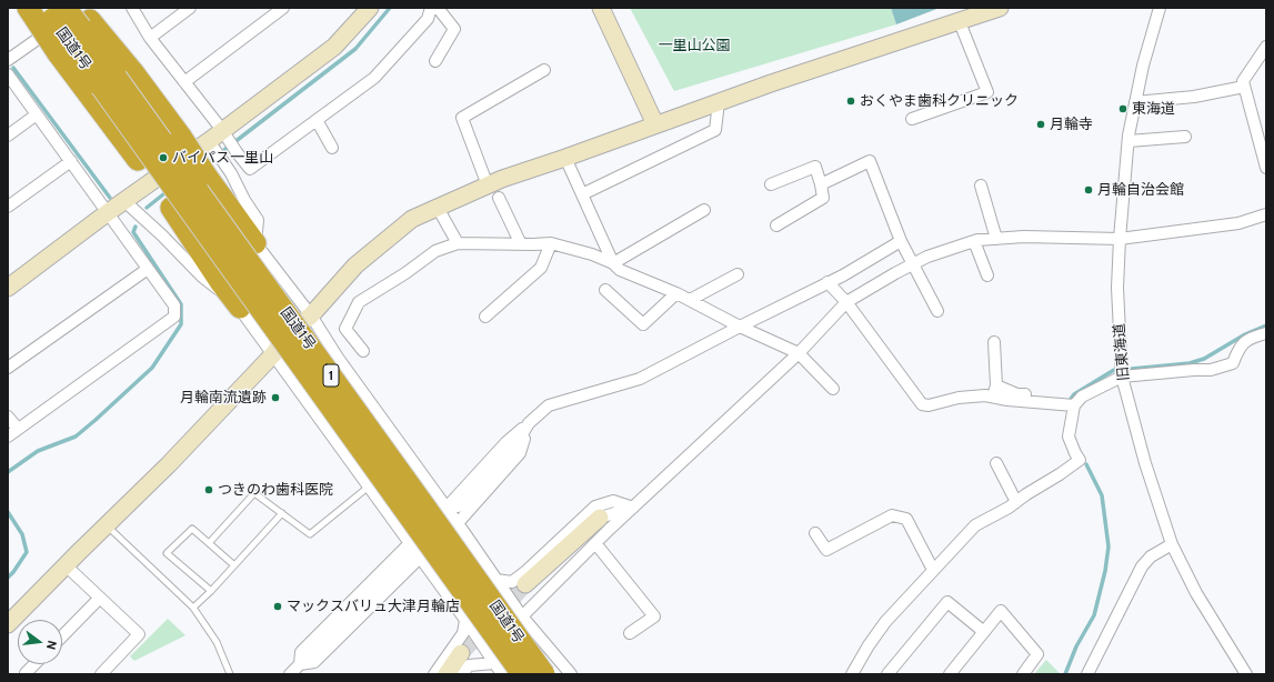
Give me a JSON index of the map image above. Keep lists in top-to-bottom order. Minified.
{"streets":{"highway":["国道1号","1"],"street":["旧東海道"]},"parks":["一里山公園"],"places":["おくやま歯科クリニック","東海道","月輪寺","バイパス一里山","月輪自治会館","月輪南流遺跡","つきのわ歯科医院","マックスバリュ大津月輪店"],"north":"right"}
